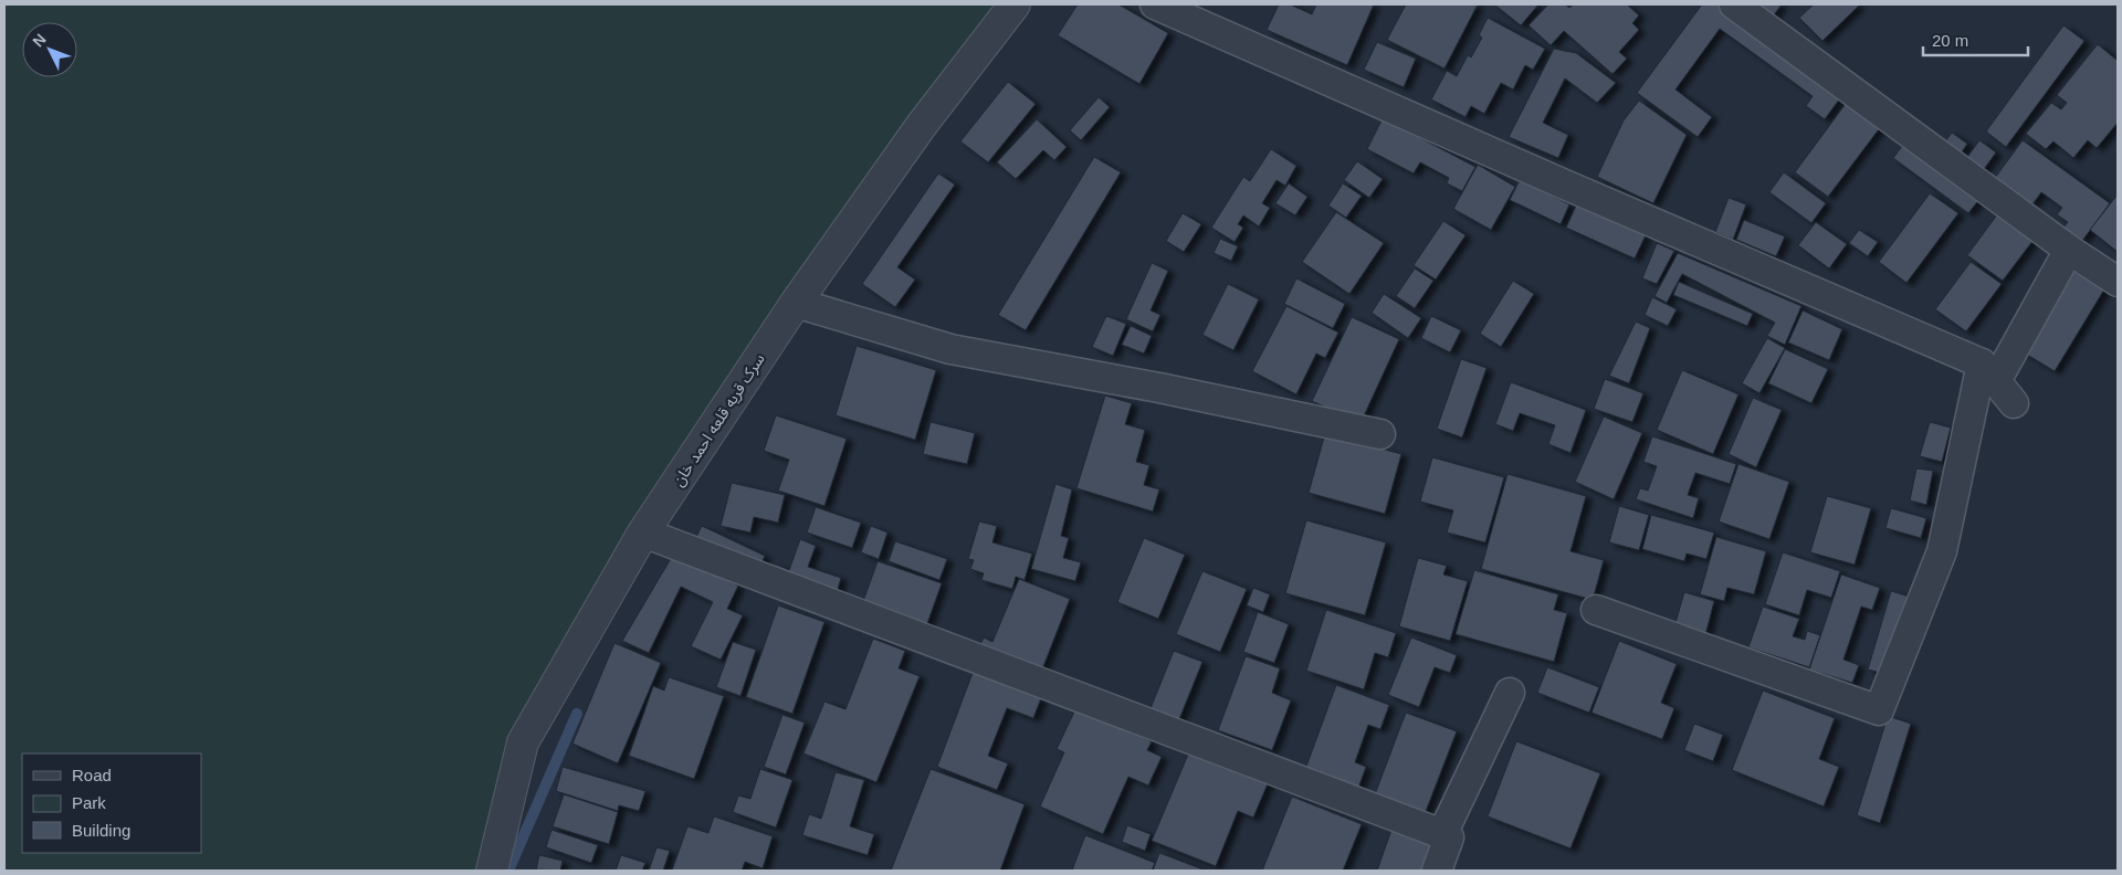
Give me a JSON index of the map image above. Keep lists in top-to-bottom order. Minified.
{"streets":{"street":["سرک قریه قلعه احمد خان"]},"legend":["Road","Park","Building"],"scale_bar":"20 m","north":"top left"}
